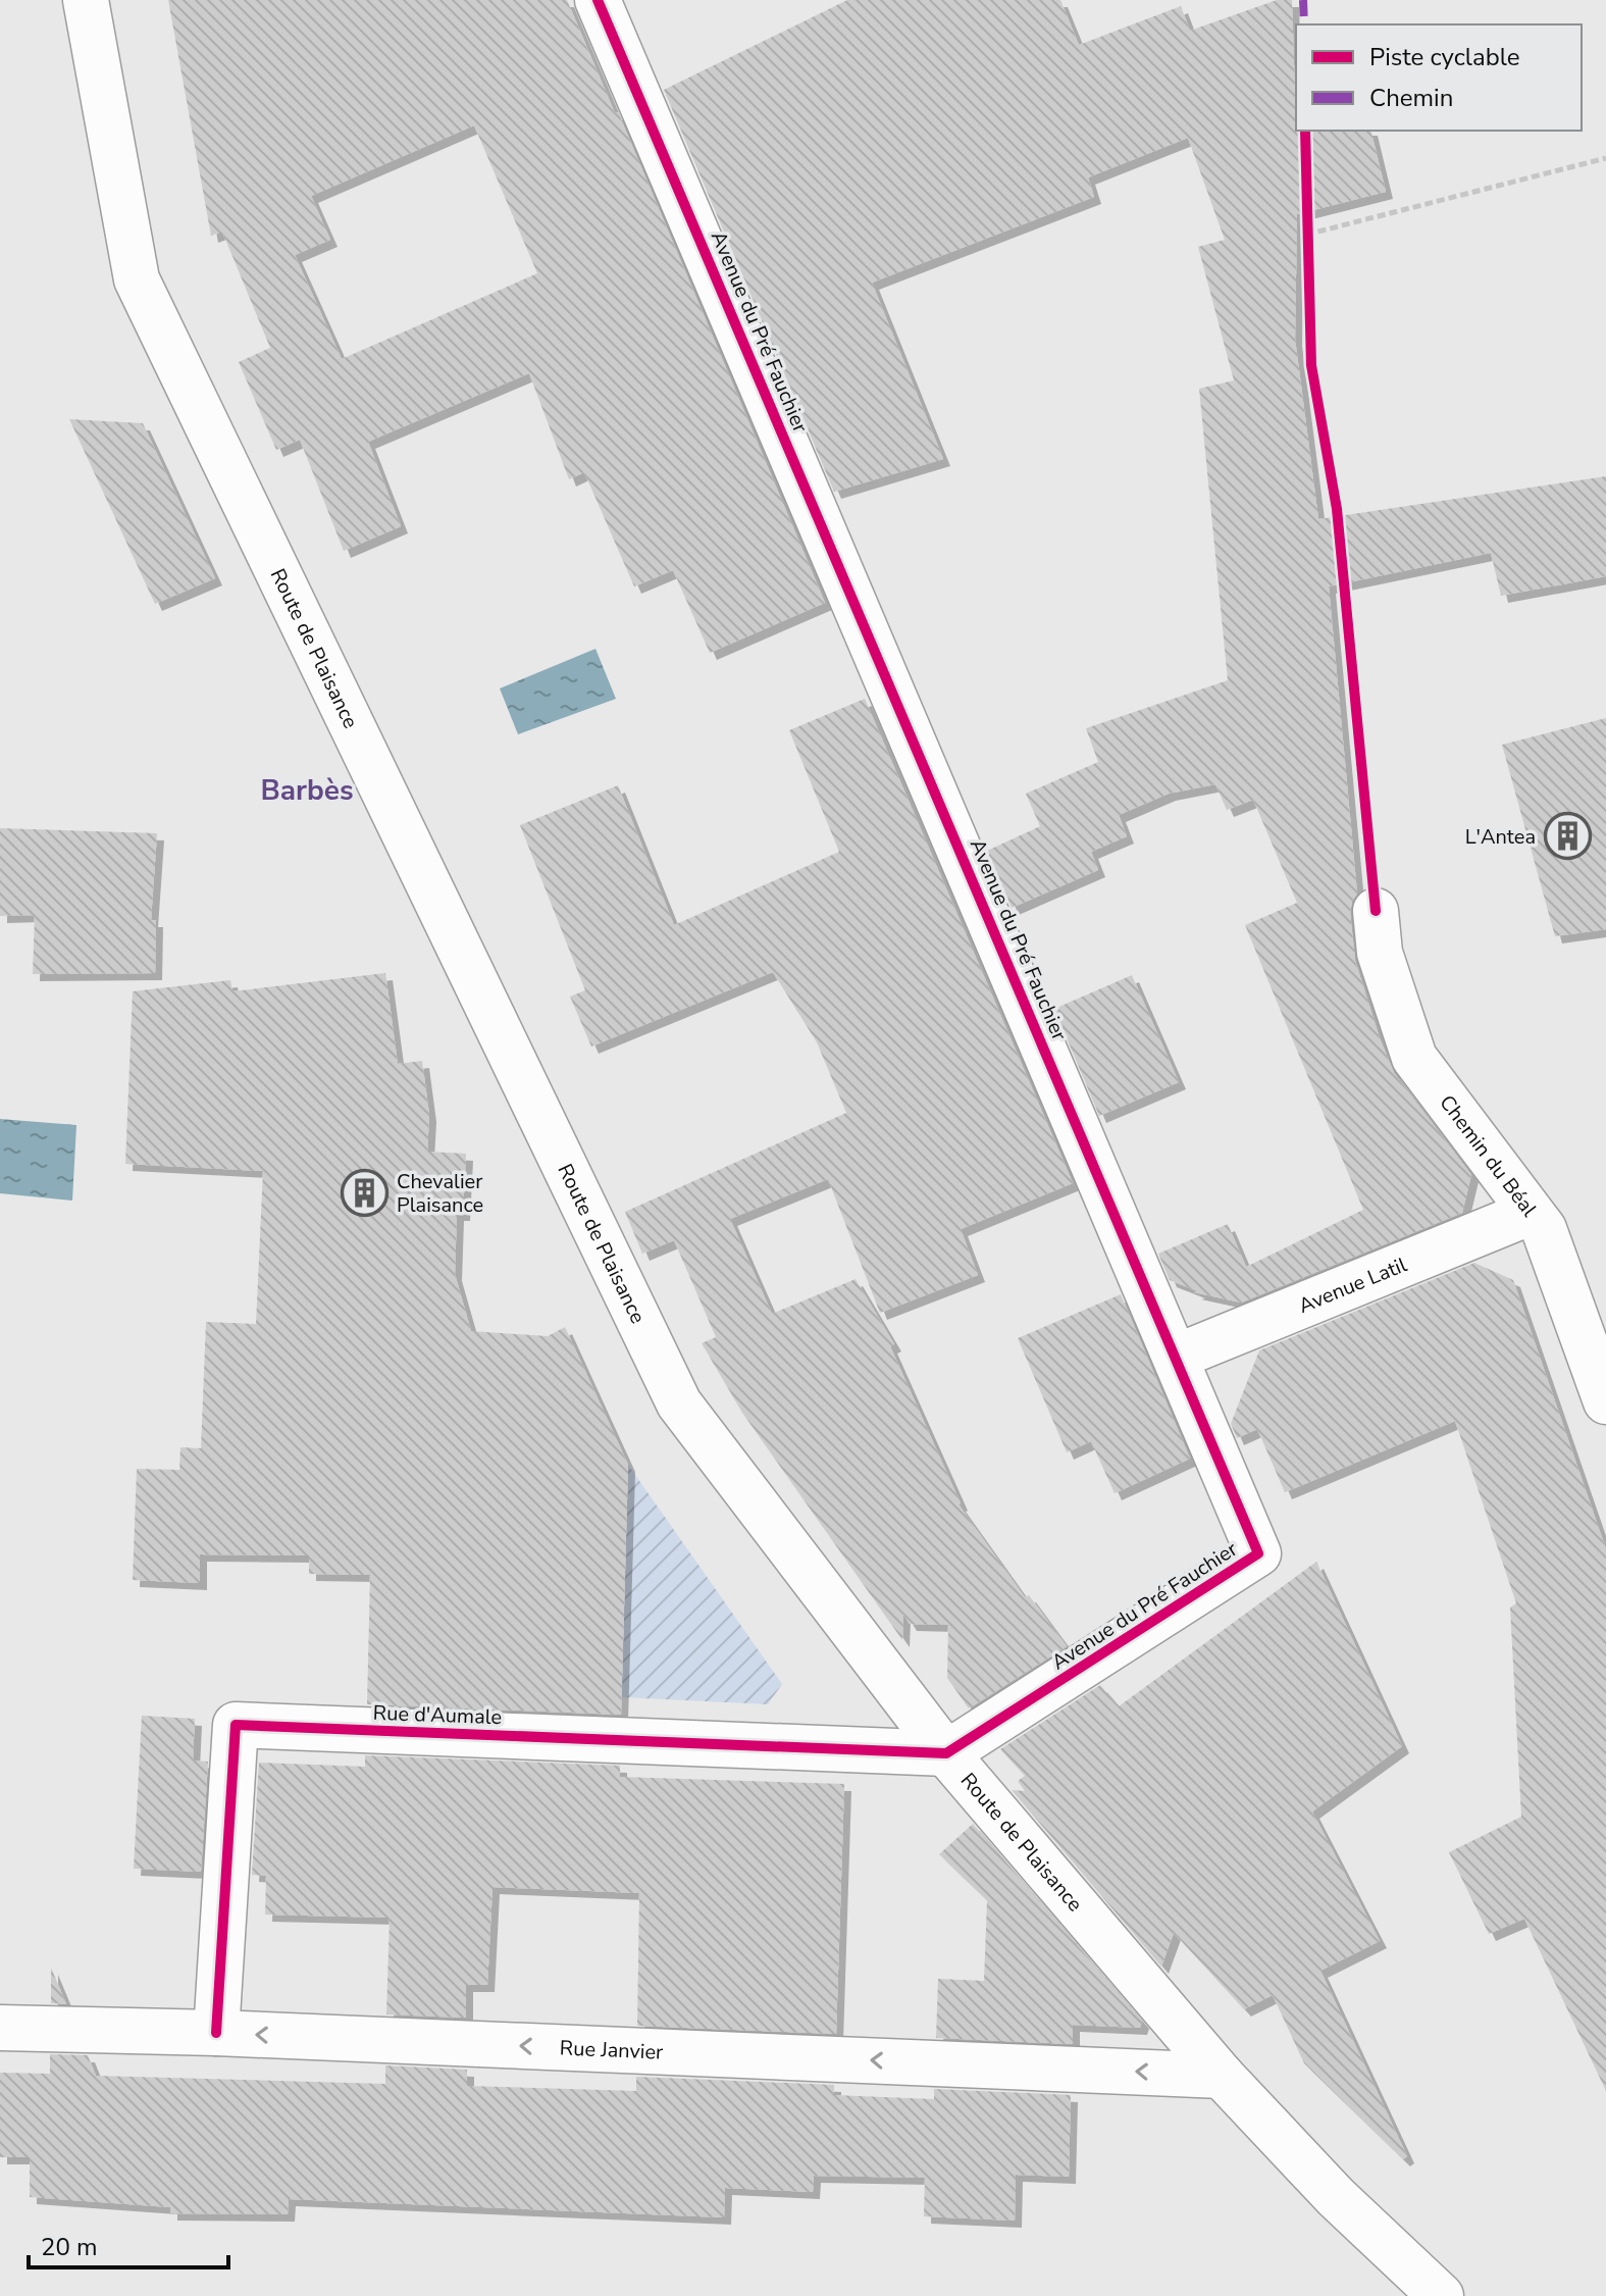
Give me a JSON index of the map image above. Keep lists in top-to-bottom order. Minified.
{"streets":{"street":["Avenue du Pré Fauchier","Route de Plaisance","Chemin du Béal","Avenue Latil","Rue d'Aumale","Rue Janvier"]},"crossings":[["Avenue du Pré Fauchier","Route de Plaisance"],["Avenue du Pré Fauchier","Avenue Latil"],["Avenue du Pré Fauchier","Rue d'Aumale"],["Route de Plaisance","Rue d'Aumale"],["Route de Plaisance","Rue Janvier"],["Chemin du Béal","Avenue Latil"],["Rue d'Aumale","Rue Janvier"]],"one_way":["Rue Janvier"],"districts":["Barbès"],"places":{"building":["L'Antea","Chevalier Plaisance"]},"legend":["Piste cyclable","Chemin"],"scale_bar":"20 m"}
